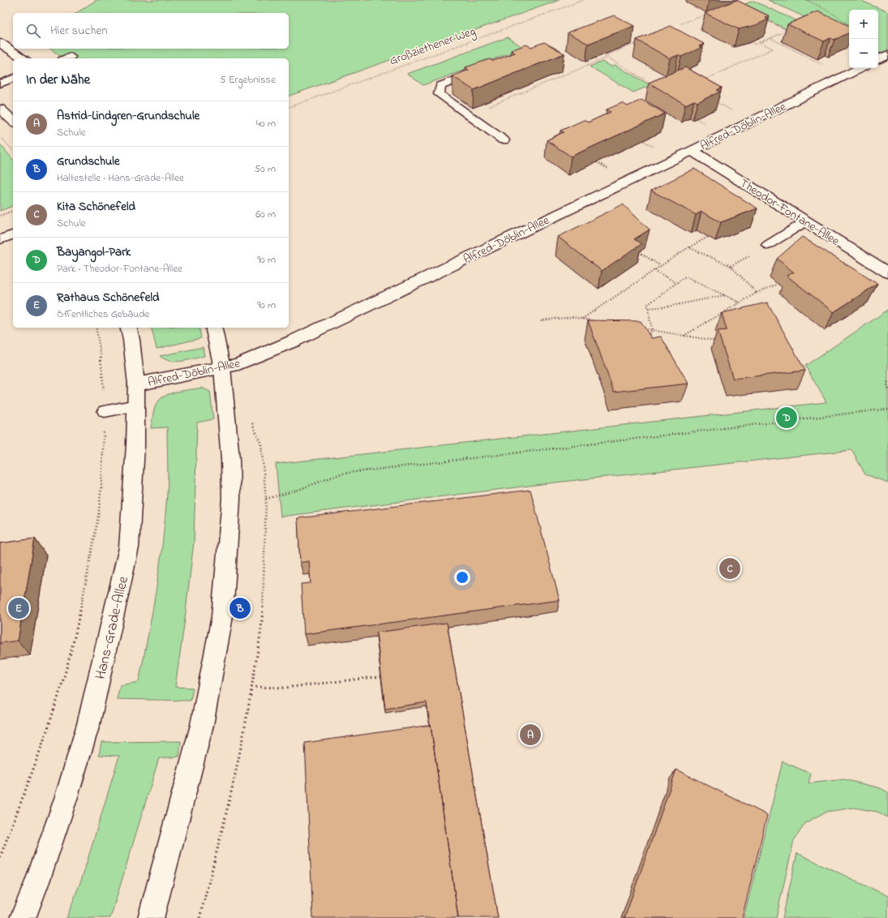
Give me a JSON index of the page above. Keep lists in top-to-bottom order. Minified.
{"streets":{"street":["Alfred-Döblin-Allee","Theodor-Fontane-Allee","Hans-Grade-Allee"],"path":["Großziethener Weg"]},"crossings":[["Alfred-Döblin-Allee","Theodor-Fontane-Allee"],["Alfred-Döblin-Allee","Hans-Grade-Allee"]],"page":{"map_buttons":["+","−"],"search":"Hier suchen","heading":["In der Nähe","5 Ergebnisse"],"list":[{"mark":"A","name":"Astrid-Lindgren-Grundschule","note":"Schule","value":"40 m"},{"mark":"B","name":"Grundschule","note":"Haltestelle · Hans-Grade-Allee","value":"50 m"},{"mark":"C","name":"Kita Schönefeld","note":"Schule","value":"60 m"},{"mark":"D","name":"Bayangol-Park","note":"Park · Theodor-Fontane-Allee","value":"90 m"},{"mark":"E","name":"Rathaus Schönefeld","note":"Öffentliches Gebäude","value":"90 m"}],"pins":["D","C","B","E","A"]}}
